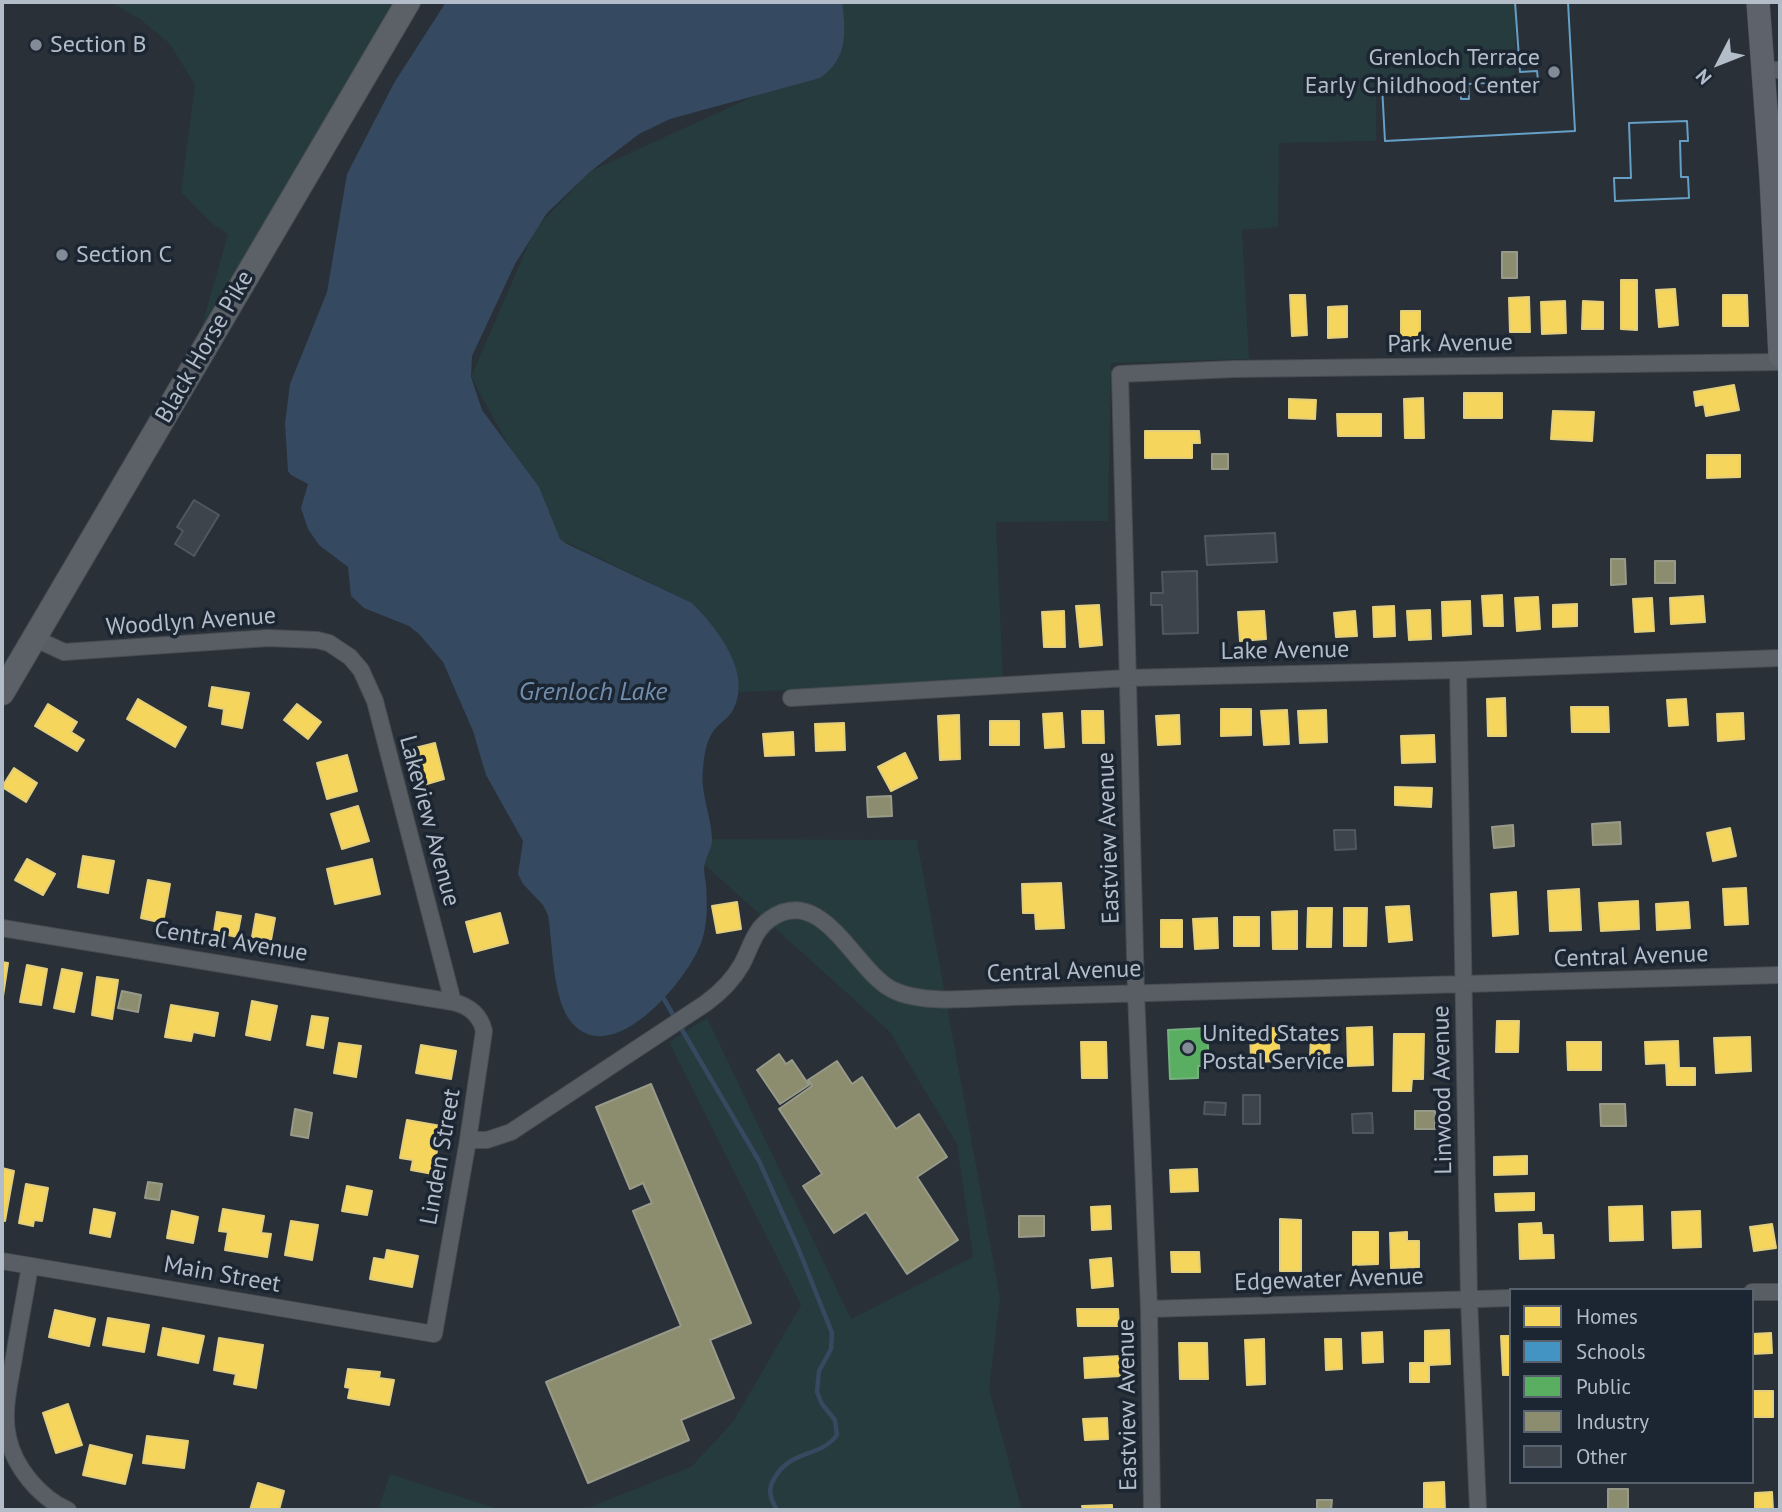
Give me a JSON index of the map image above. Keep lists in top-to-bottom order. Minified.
{"streets":{"main road":["Black Horse Pike"],"street":["Park Avenue","Woodlyn Avenue","Lake Avenue","Lakeview Avenue","Eastview Avenue","Central Avenue","Linwood Avenue","Linden Street","Main Street","Edgewater Avenue"]},"crossings":[["Park Avenue","Eastview Avenue"],["Black Horse Pike","Woodlyn Avenue"],["Woodlyn Avenue","Lakeview Avenue"],["Lake Avenue","Eastview Avenue"],["Lake Avenue","Linwood Avenue"],["Lakeview Avenue","Central Avenue"],["Lakeview Avenue","Linden Street"],["Eastview Avenue","Central Avenue"],["Eastview Avenue","Edgewater Avenue"],["Central Avenue","Linwood Avenue"],["Central Avenue","Linden Street"],["Linwood Avenue","Edgewater Avenue"],["Linden Street","Main Street"]],"water":["Grenloch Lake"],"places":["Section B","Grenloch Terrace Early Childhood Center","Section C","United States Postal Service"],"legend":["Homes","Schools","Public","Industry","Other"],"north":"bottom left"}
